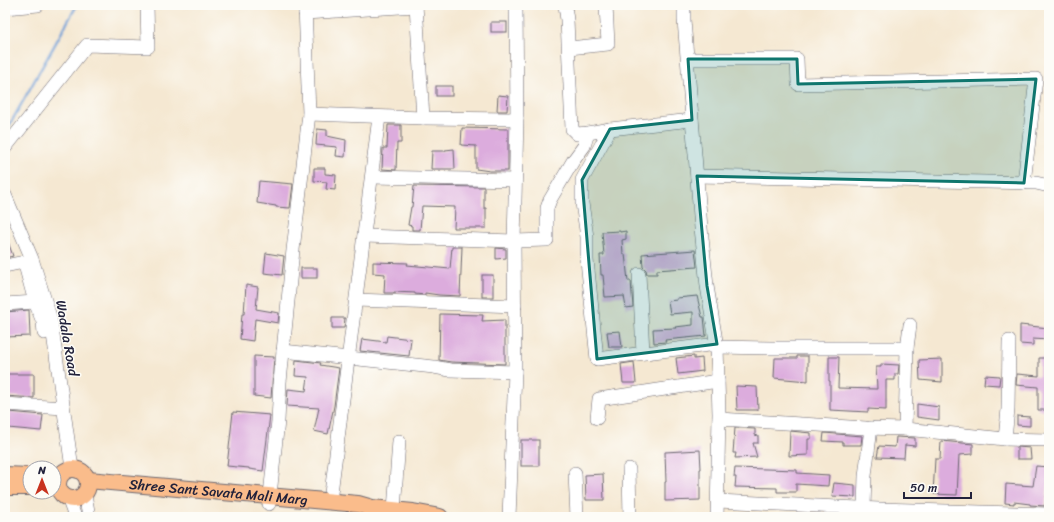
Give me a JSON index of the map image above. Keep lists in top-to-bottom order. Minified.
{"streets":{"main road":["Shree Sant Savata Mali Marg"],"street":["Wadala Road"]},"scale_bar":"50 m","north":"top"}
